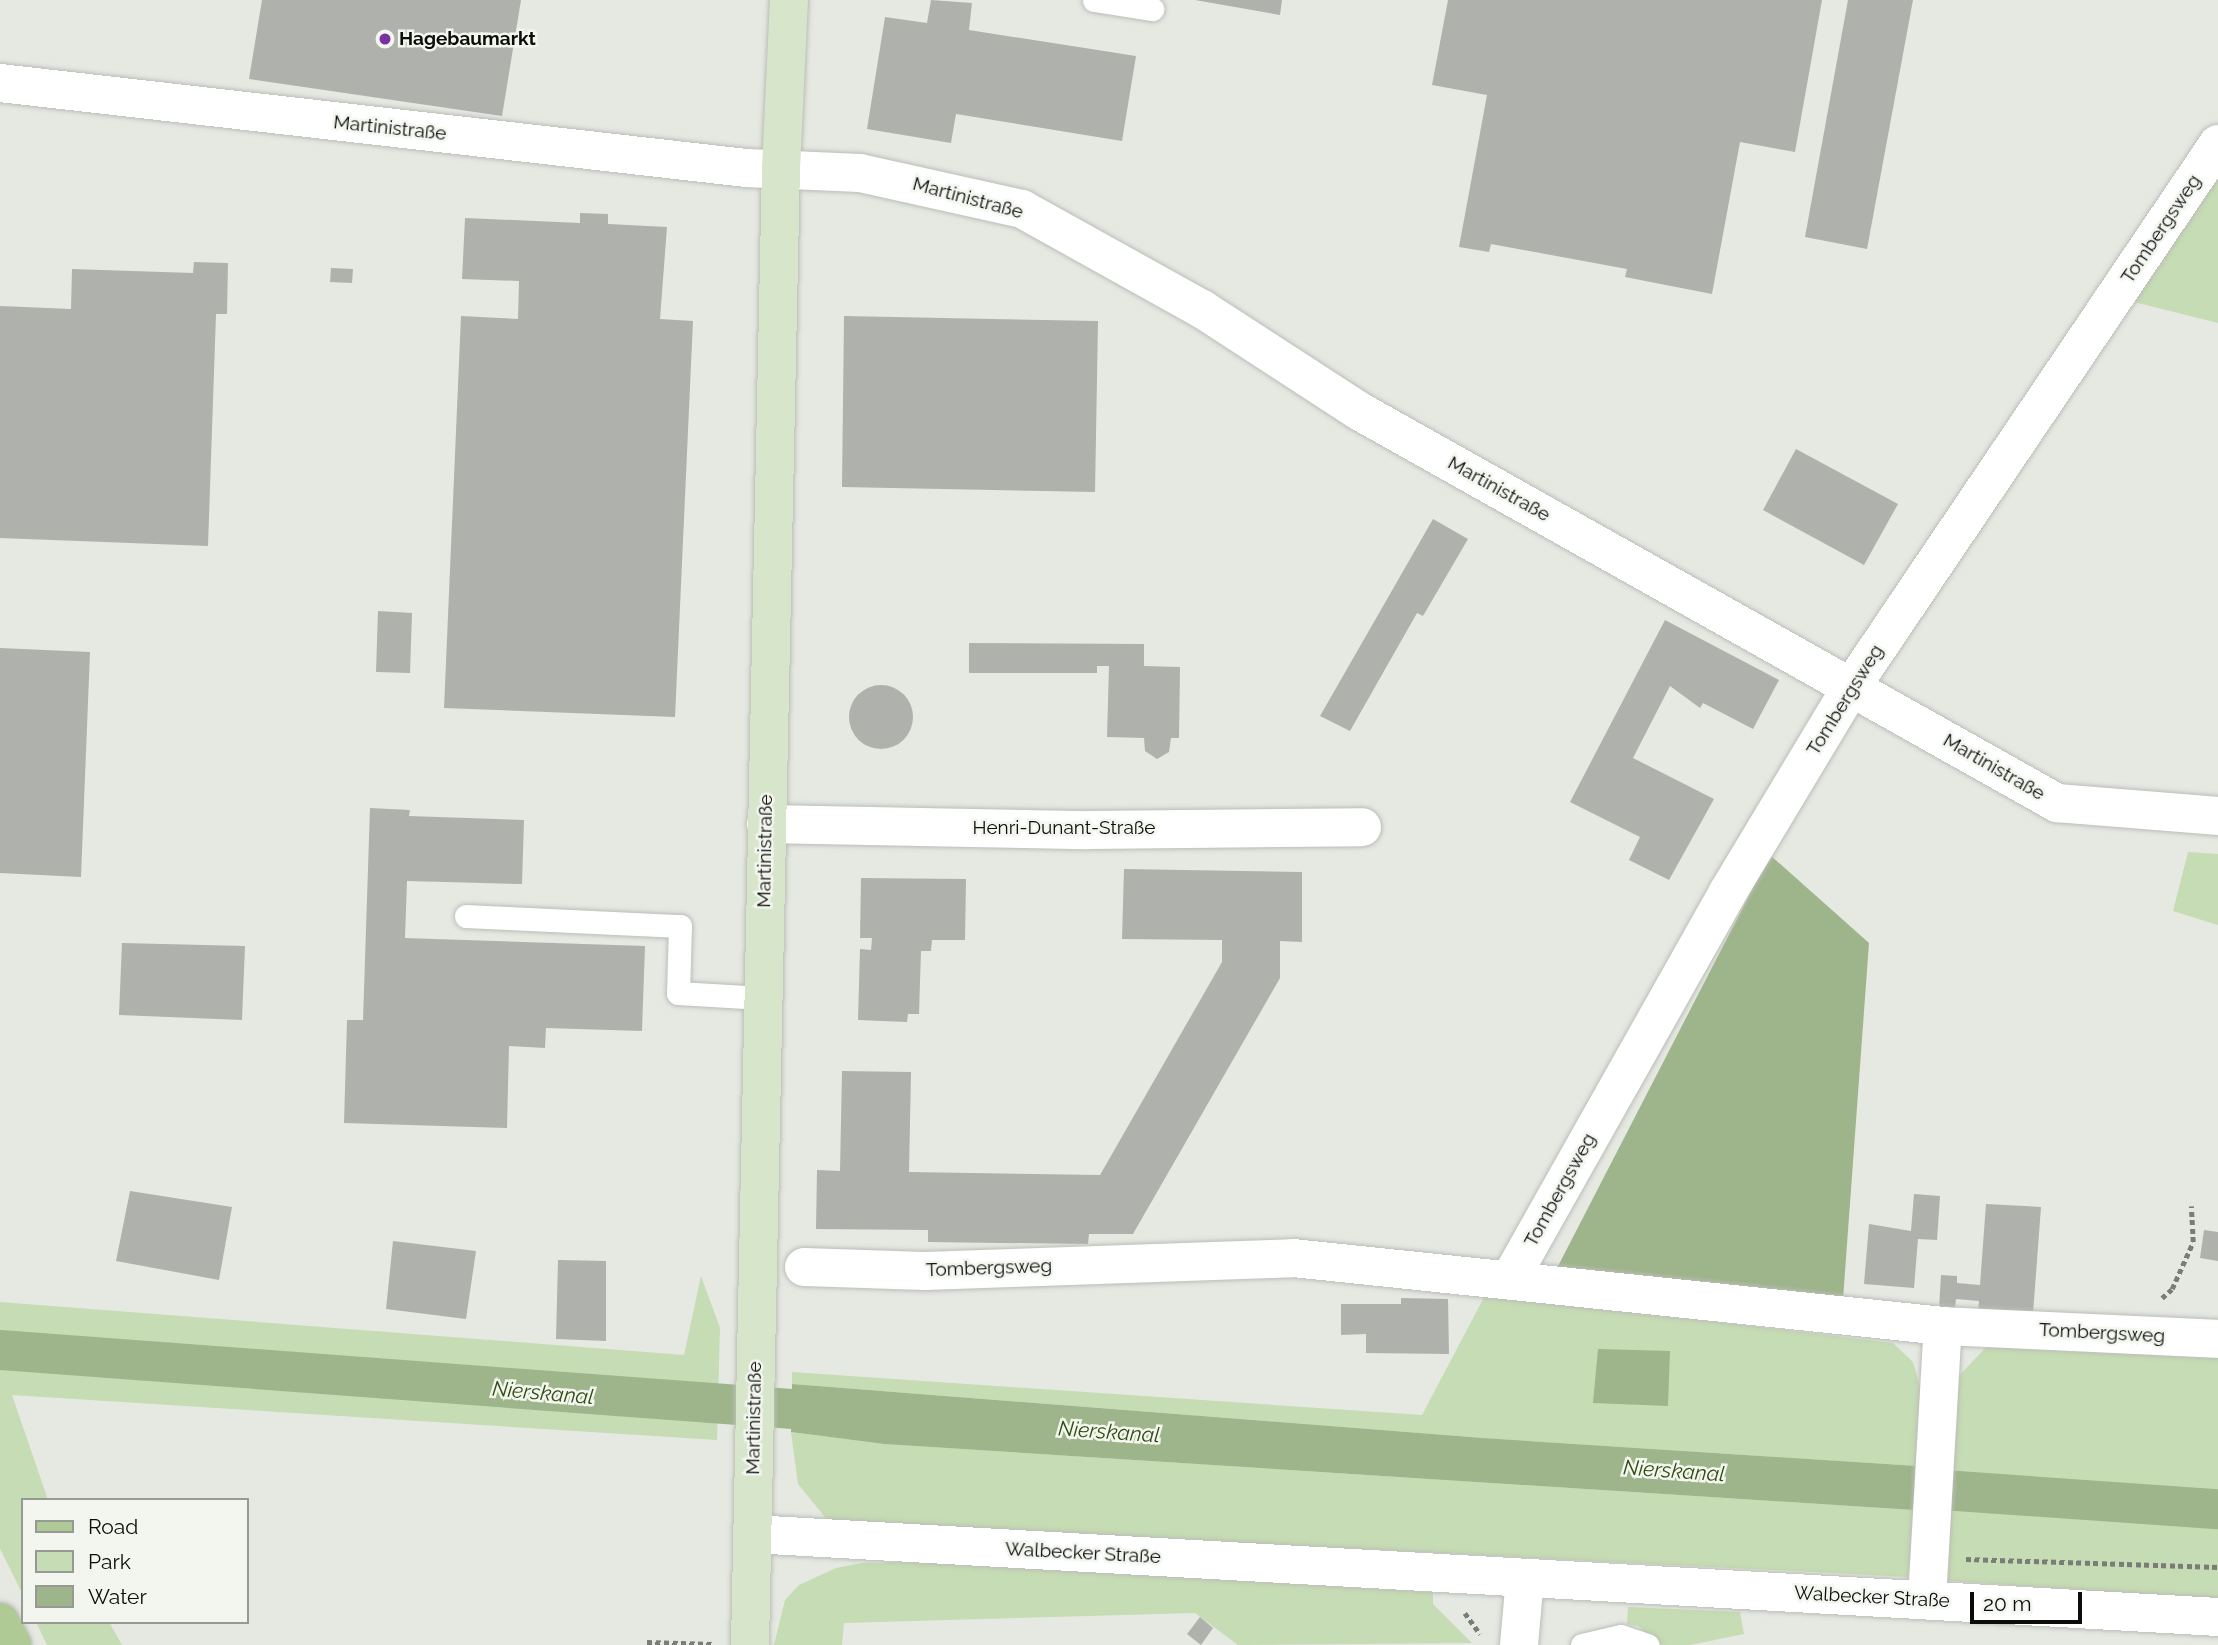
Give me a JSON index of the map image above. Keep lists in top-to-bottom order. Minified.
{"streets":{"main road":["Martinistraße"],"street":["Tombergsweg","Henri-Dunant-Straße","Walbecker Straße"]},"crossings":[["Martinistraße","Tombergsweg"],["Martinistraße","Henri-Dunant-Straße"],["Martinistraße","Walbecker Straße"]],"water":["Nierskanal"],"places":["Hagebaumarkt"],"legend":["Road","Park","Water"],"scale_bar":"20 m"}
